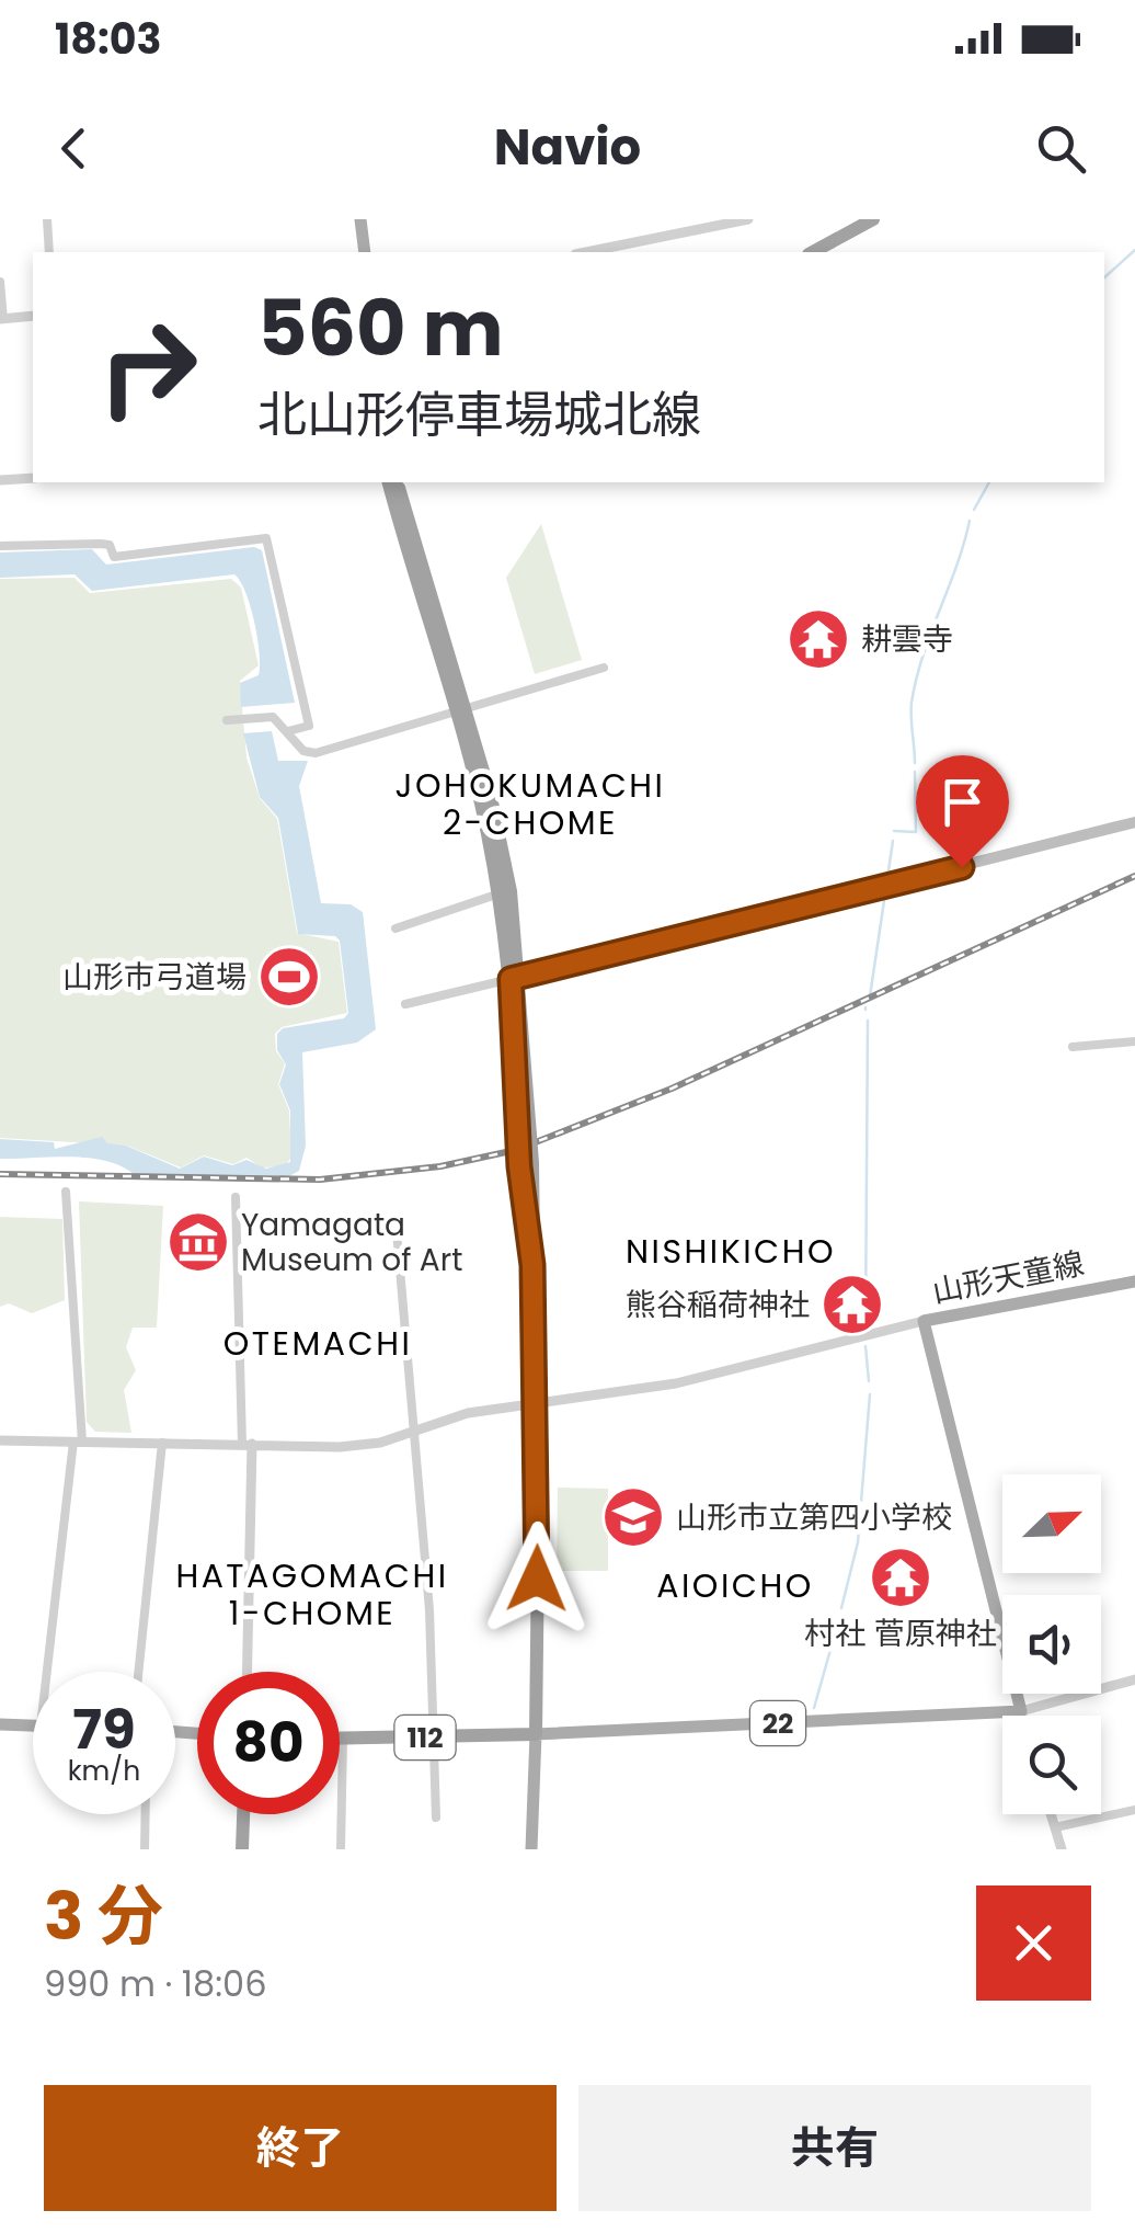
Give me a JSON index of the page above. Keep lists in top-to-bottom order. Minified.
{"streets":{"highway":["112"],"main road":["山形天童線","22"]},"crossings":[["山形天童線","22"],["22","112"]],"districts":["JOHOKUMACHI 2-CHOME","NISHIKICHO","OTEMACHI","HATAGOMACHI 1-CHOME","AIOICHO"],"places":{"temple":["耕雲寺","熊谷稲荷神社","村社 菅原神社"],"sports":["山形市弓道場"],"museum":["Yamagata Museum of Art"],"school or university":["山形市立第四小学校"]},"north":"top right","page":{"status":"18:03","header":"Navio","turn":["560 m","北山形停車場城北線"],"speed":"79 km/h","limit":"80","heading":["3 分","990 m · 18:06"],"buttons":["終了","共有"]}}
